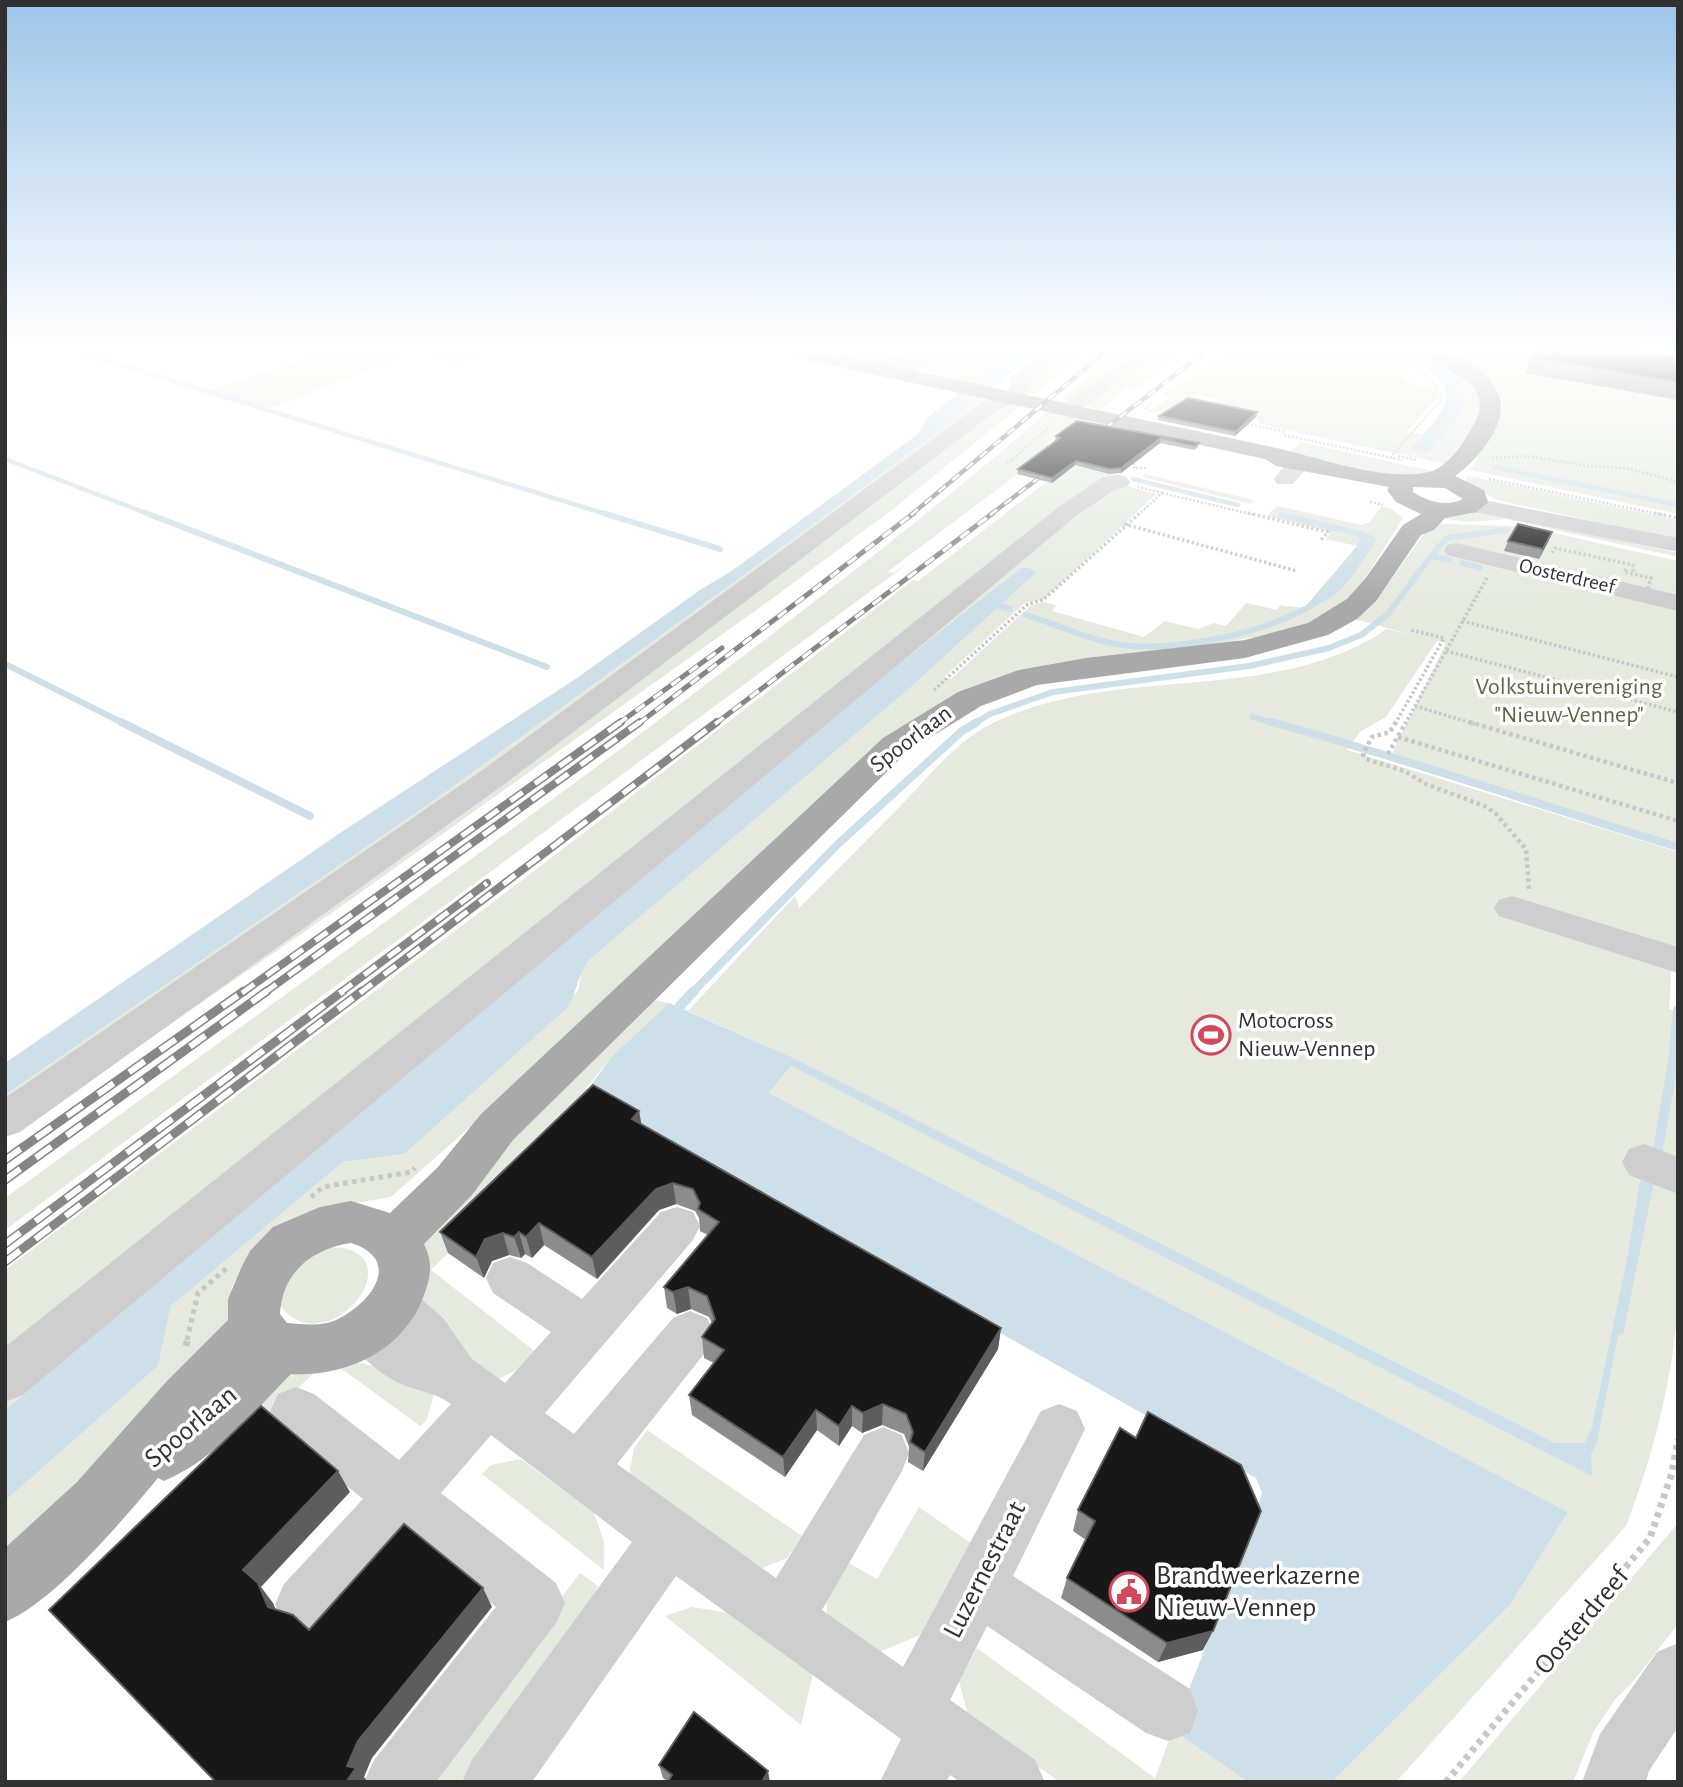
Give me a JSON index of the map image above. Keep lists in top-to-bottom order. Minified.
{"streets":{"main road":["Spoorlaan"],"street":["Oosterdreef","Luzernestraat"]},"parks":["Volkstuinvereniging \"Nieuw-Vennep\""],"places":{"sports":["Motocross Nieuw-Vennep"],"public building":["Brandweerkazerne Nieuw-Vennep"]}}
